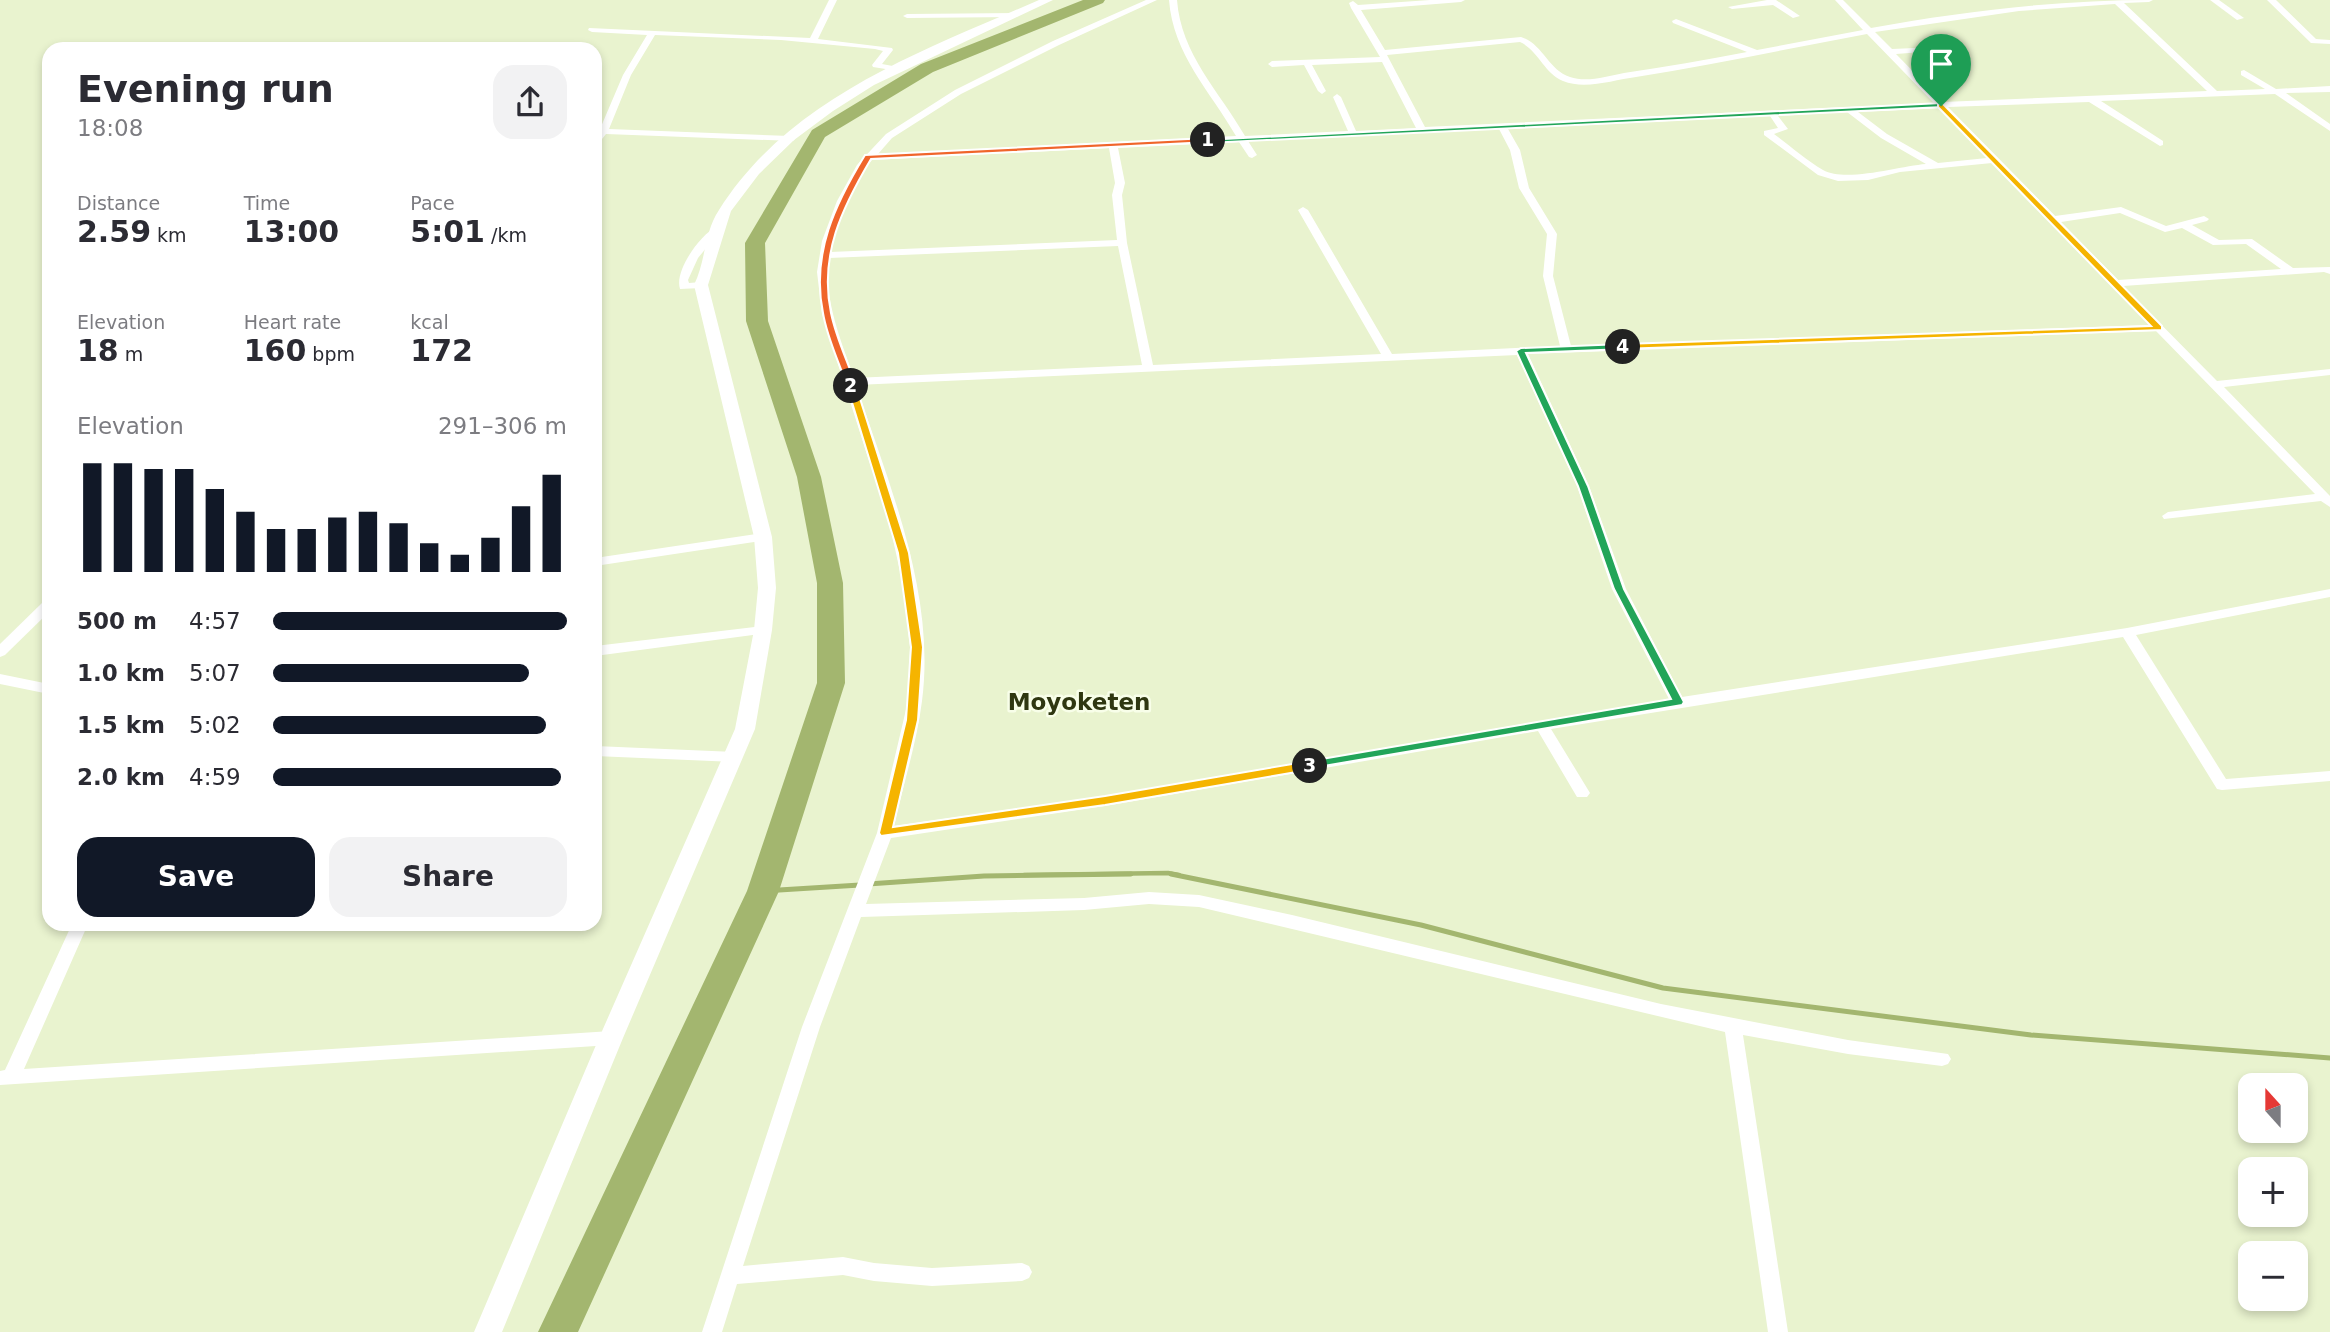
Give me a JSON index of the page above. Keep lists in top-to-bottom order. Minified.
{"districts":["Moyoketen"],"north":"top","page":{"heading":["Evening run","18:08"],"pins":["1","4","2","3"],"stats":[["Distance","2.59 km"],["Time","13:00"],["Pace","5:01 /km"],["Elevation","18 m"],["Heart rate","160 bpm"],["kcal","172"]],"chart":["Elevation","291–306 m"],"list":[{"name":"500 m","note":"4:57"},{"name":"1.0 km","note":"5:07"},{"name":"1.5 km","note":"5:02"},{"name":"2.0 km","note":"4:59"}],"buttons":["Save","Share"],"map_buttons":["+","−"]}}
